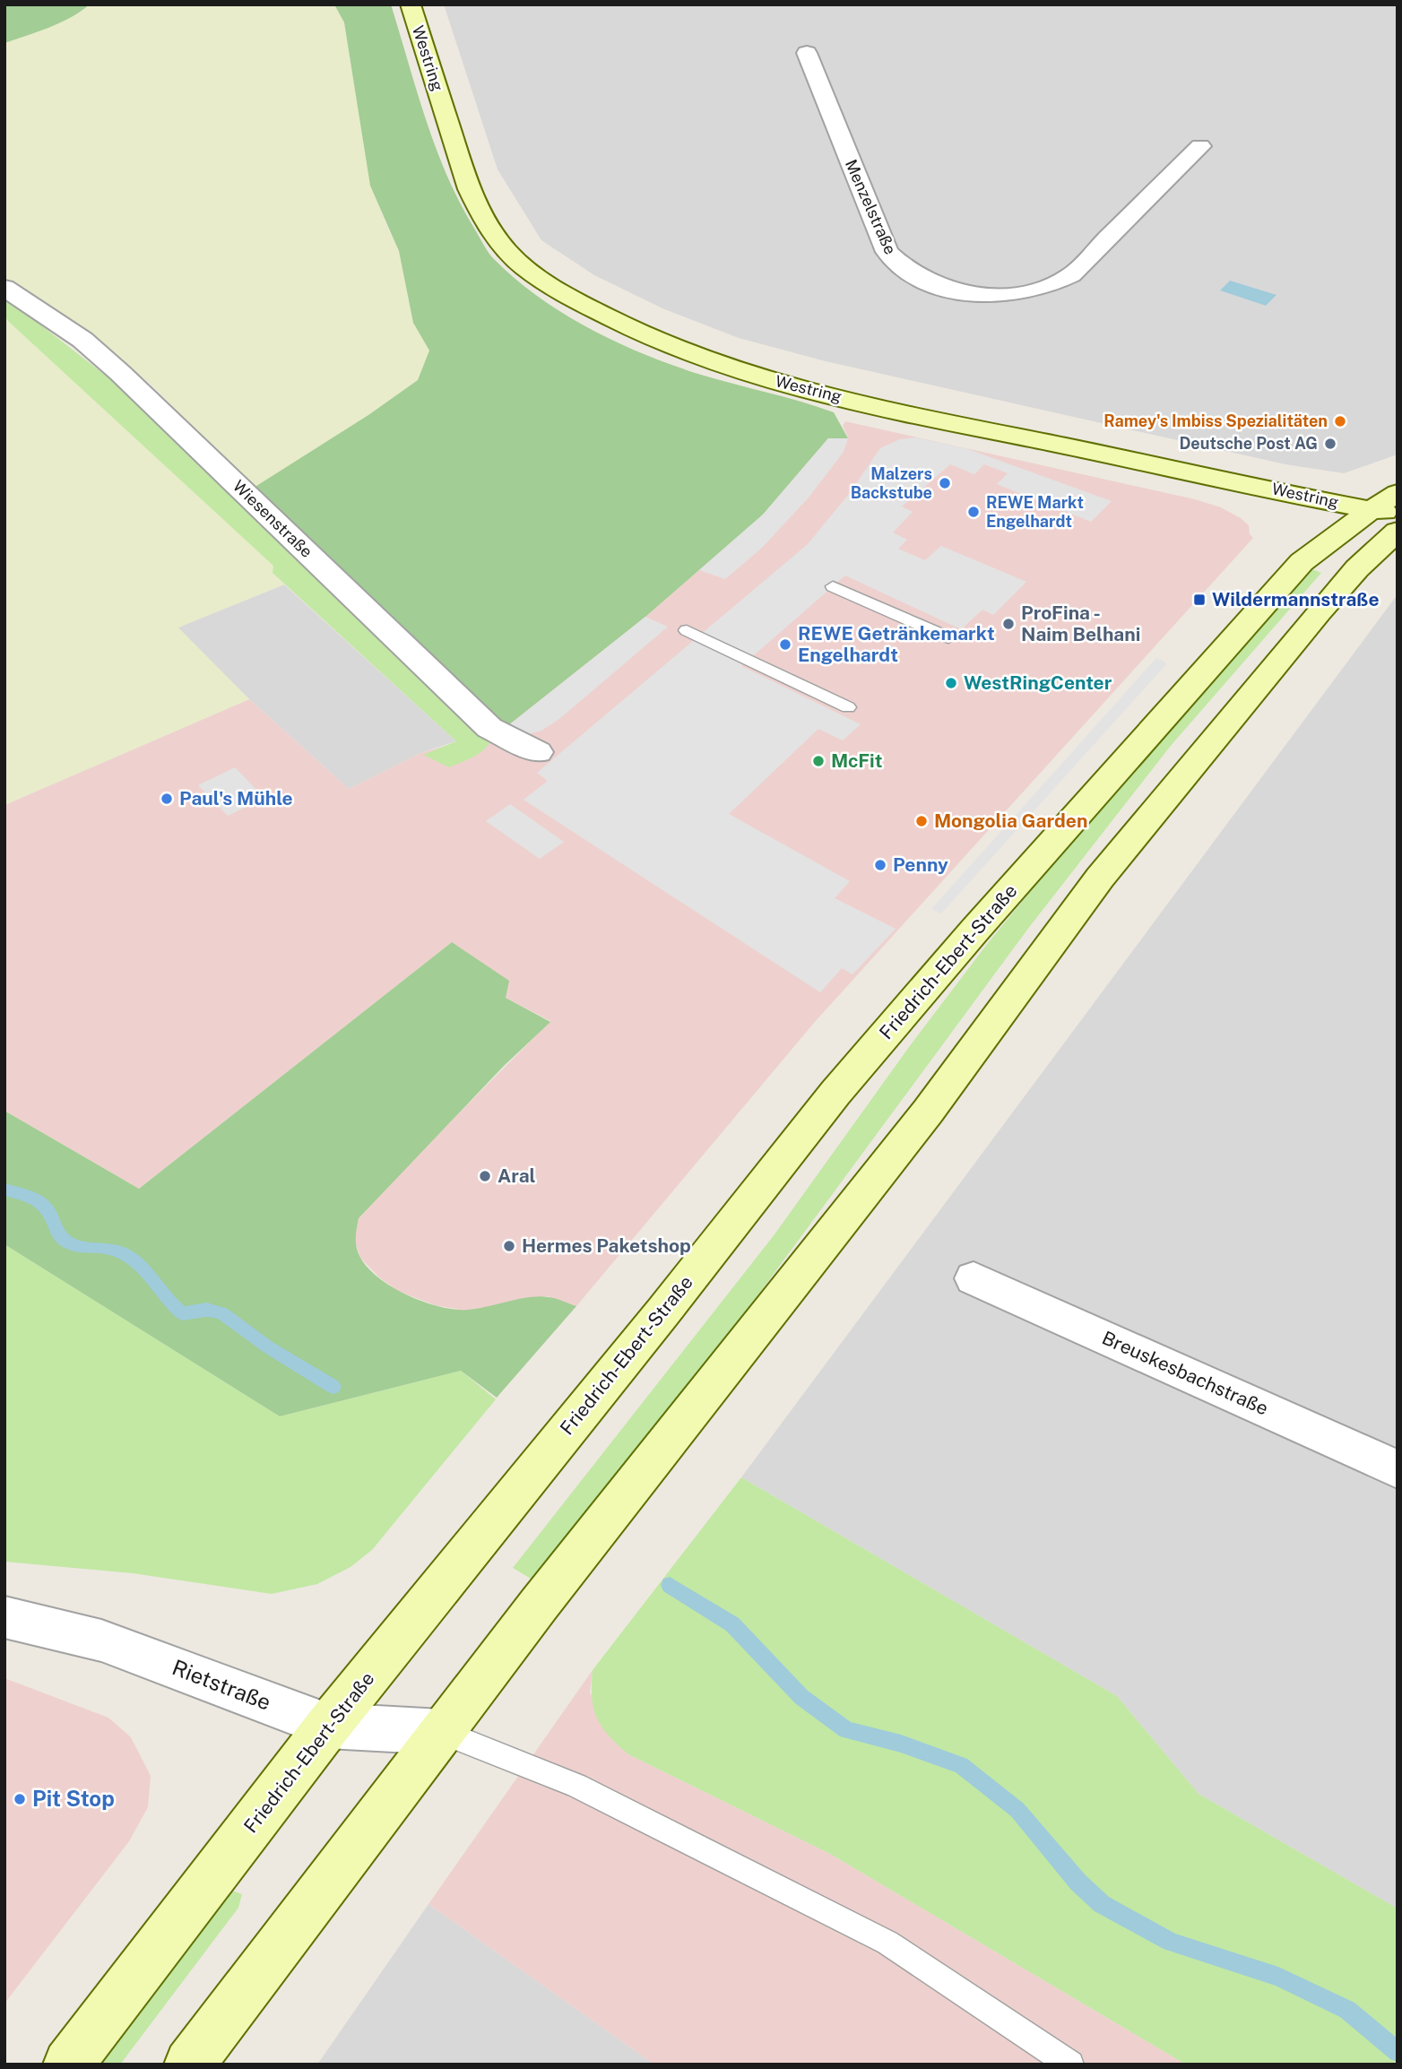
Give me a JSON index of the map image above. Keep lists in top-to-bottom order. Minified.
{"streets":{"main road":["Westring","Friedrich-Ebert-Straße"],"street":["Menzelstraße","Wiesenstraße","Breuskesbachstraße","Rietstraße"]},"crossings":[["Westring","Friedrich-Ebert-Straße"],["Friedrich-Ebert-Straße","Rietstraße"]],"places":{"other":["Ramey's Imbiss Spezialitäten","Deutsche Post AG","Malzers Backstube","REWE Markt Engelhardt","ProFina - Naim Belhani","REWE Getränkemarkt Engelhardt","WestRingCenter","McFit","Paul's Mühle","Mongolia Garden","Penny","Aral","Hermes Paketshop","Pit Stop"],"transit":["Wildermannstraße"]}}
